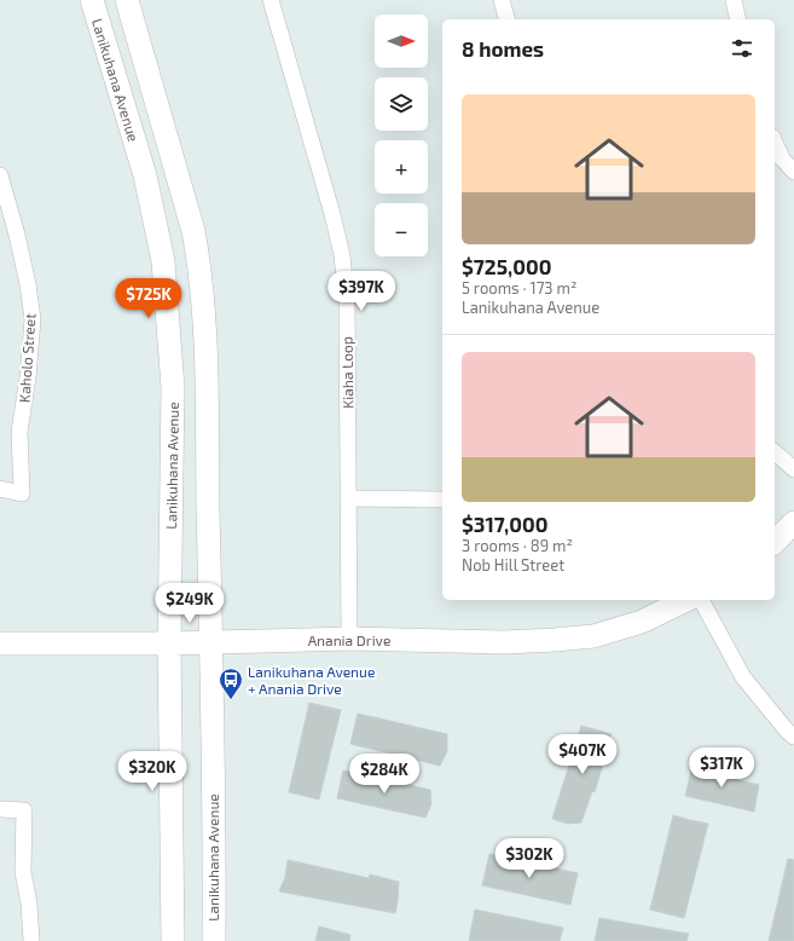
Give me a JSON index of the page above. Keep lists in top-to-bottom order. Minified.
{"streets":{"main road":["Lanikuhana Avenue","Anania Drive"],"street":["Kaholo Street","Kiaha Loop"]},"crossings":[["Lanikuhana Avenue","Anania Drive"],["Kiaha Loop","Anania Drive"]],"places":{"bus stop":["Lanikuhana Avenue + Anania Drive"]},"north":"right","page":{"map_buttons":["+","−"],"heading":"8 homes","list":[{"name":"$725,000","note":"5 rooms · 173 m² · Lanikuhana Avenue"},{"name":"$317,000","note":"3 rooms · 89 m² · Nob Hill Street"}],"price":["$397K","$725K","$249K","$407K","$317K","$320K","$284K","$302K"]}}
